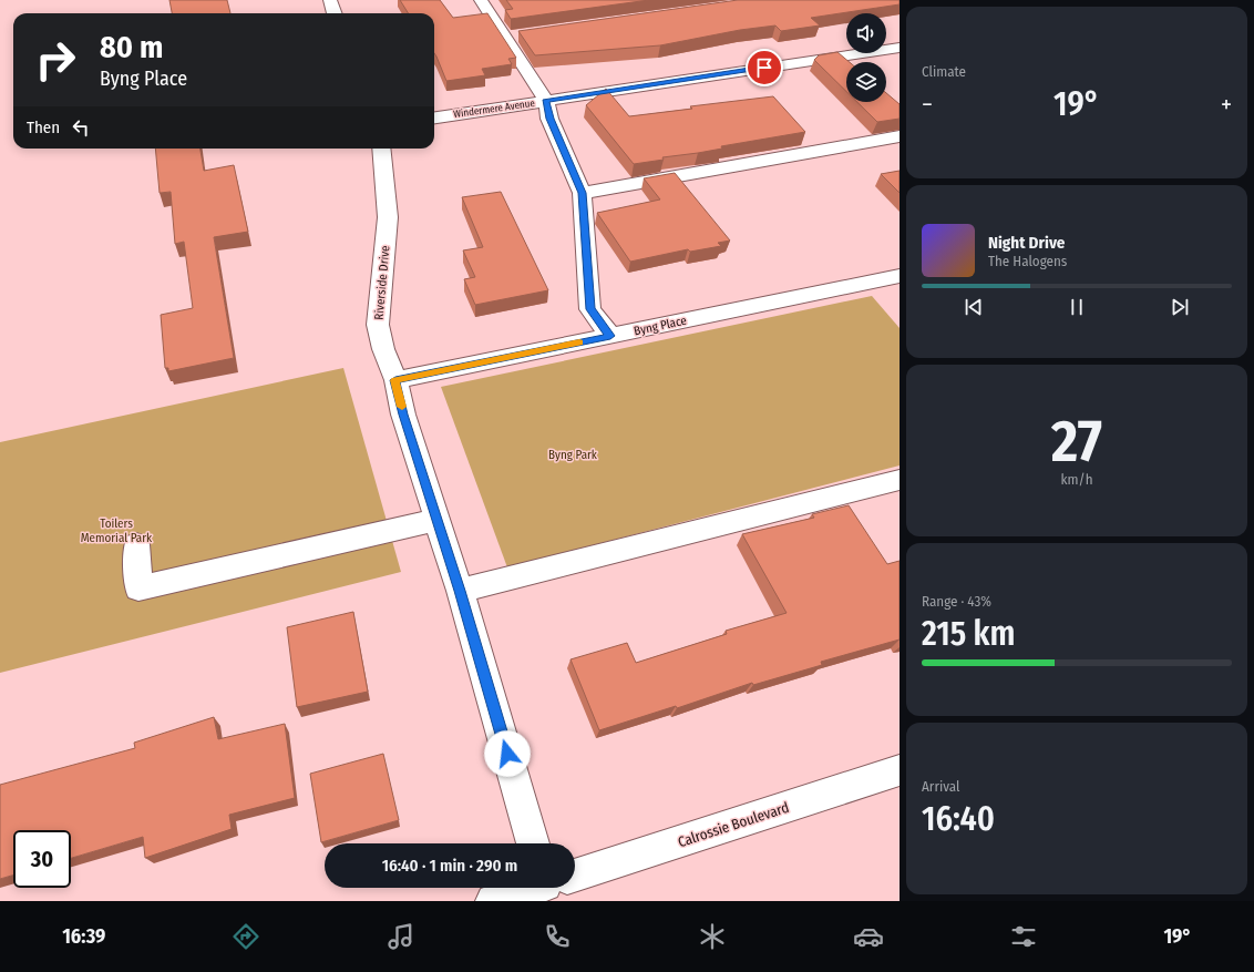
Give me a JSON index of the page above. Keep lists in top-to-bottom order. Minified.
{"streets":{"street":["Windermere Avenue","Riverside Drive","Byng Place","Calrossie Boulevard"]},"crossings":[["Riverside Drive","Byng Place"]],"parks":["Byng Park","Toilers Memorial Park"],"page":{"tile":["Climate",["27","km/h"],["Range · 43%","215 km"],["Arrival","16:40"]],"turn":["80 m","Byng Place"],"heat":["−","19°","+"],"then":"Then","song":["Night Drive","The Halogens"],"limit":"30","trip":"16:40 · 1 min · 290 m","tabs":["16:39","19°"]}}
